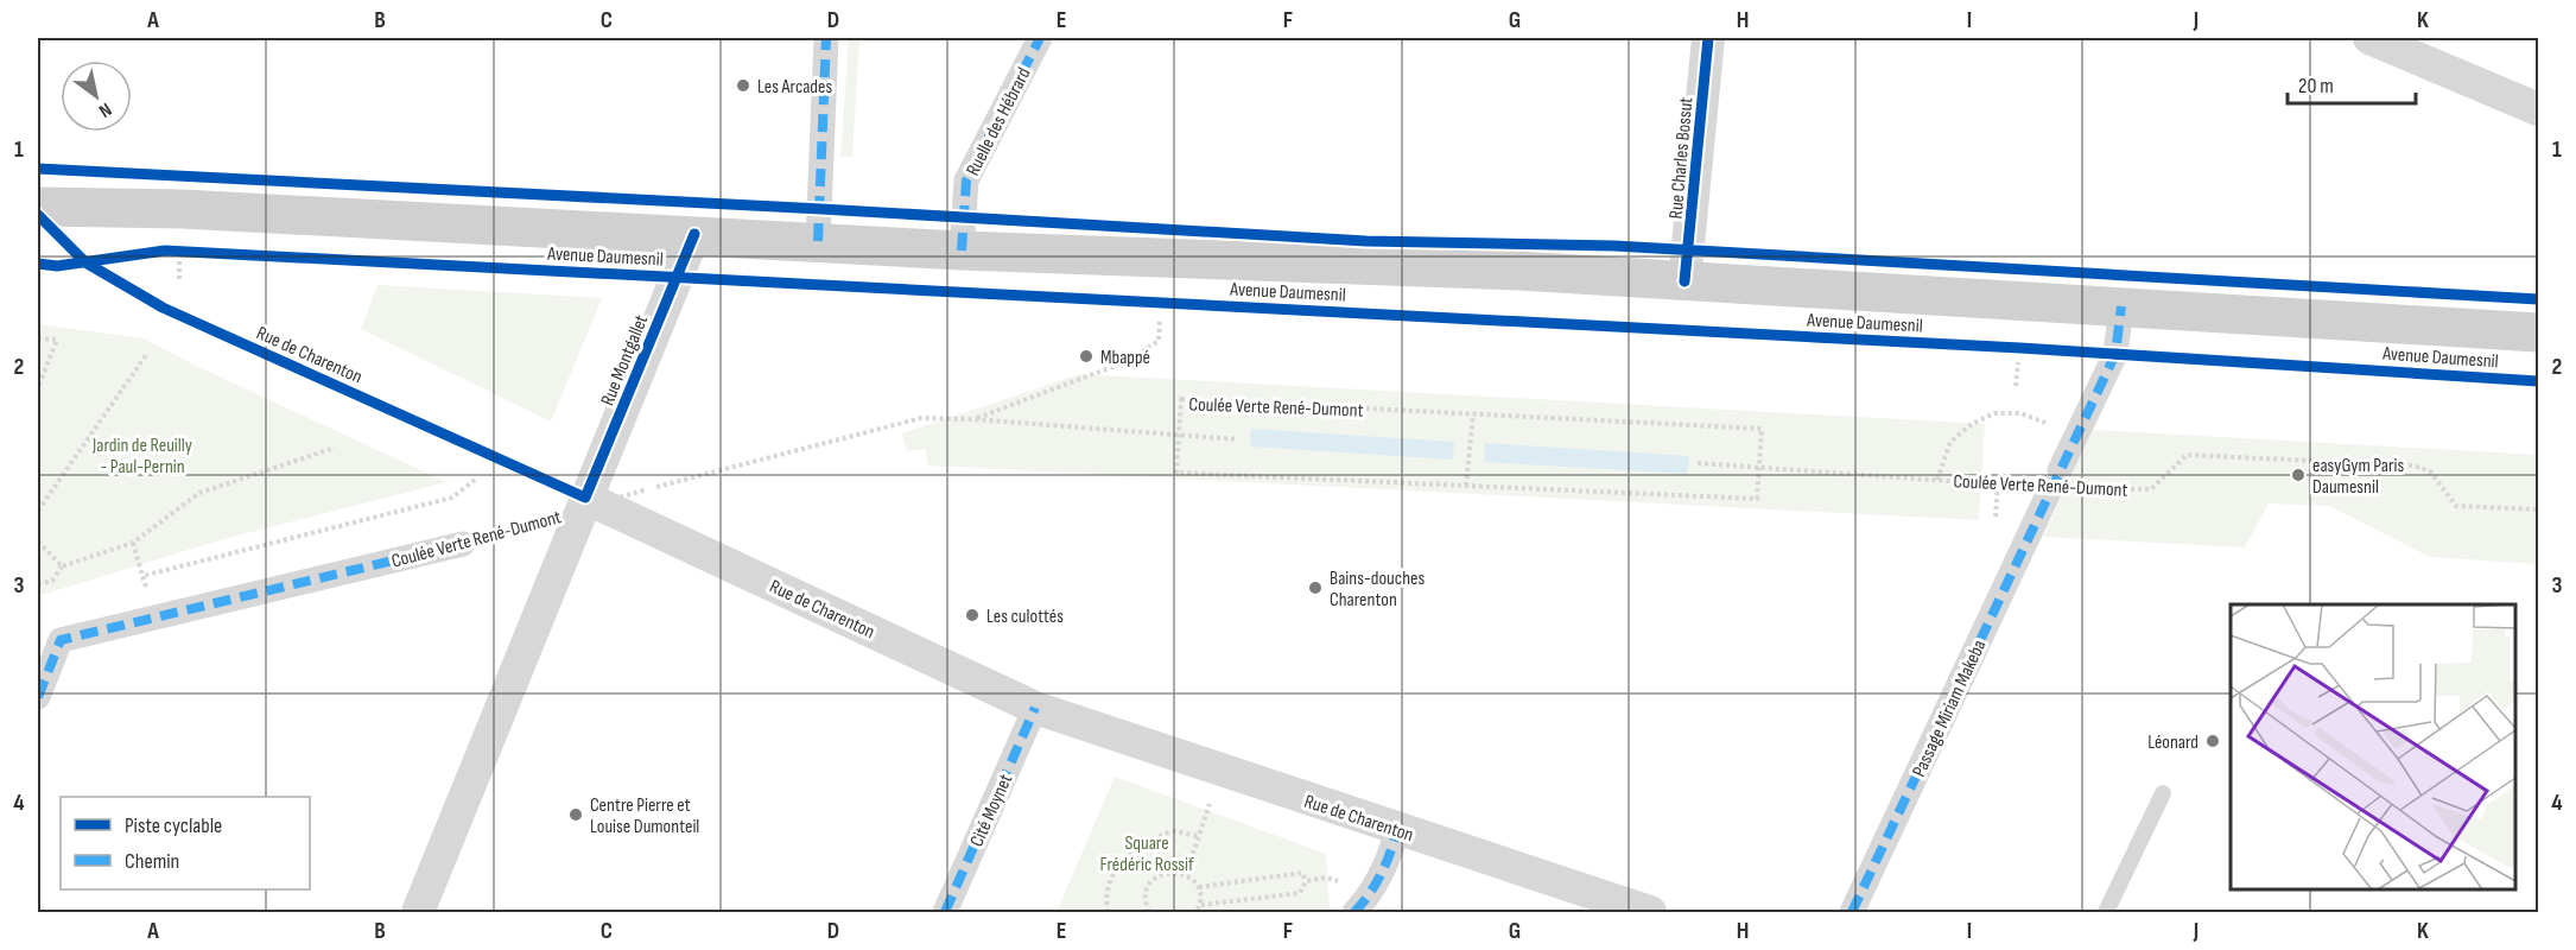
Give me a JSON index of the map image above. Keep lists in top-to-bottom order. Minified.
{"streets":{"main road":["Avenue Daumesnil"],"street":["Ruelle des Hébrard","Rue Charles Bossut","Rue de Charenton","Rue Montgallet","Coulée Verte René-Dumont","Passage Miriam Makeba","Cité Moynet"]},"crossings":[["Ruelle des Hébrard","Avenue Daumesnil"],["Rue Charles Bossut","Avenue Daumesnil"],["Avenue Daumesnil","Rue Montgallet"],["Rue de Charenton","Rue Montgallet"],["Rue de Charenton","Cité Moynet"]],"parks":["Jardin de Reuilly - Paul-Pernin","Square Frédéric Rossif"],"places":["Les Arcades","Mbappé","easyGym Paris Daumesnil","Bains-douches Charenton","Les culottés","Léonard","Centre Pierre et Louise Dumonteil"],"legend":["Piste cyclable","Chemin"],"scale_bar":"20 m","north":"bottom right","grid":{"columns":["A","B","C","D","E","F","G","H","I","J","K"],"rows":["1","2","3","4"]}}
